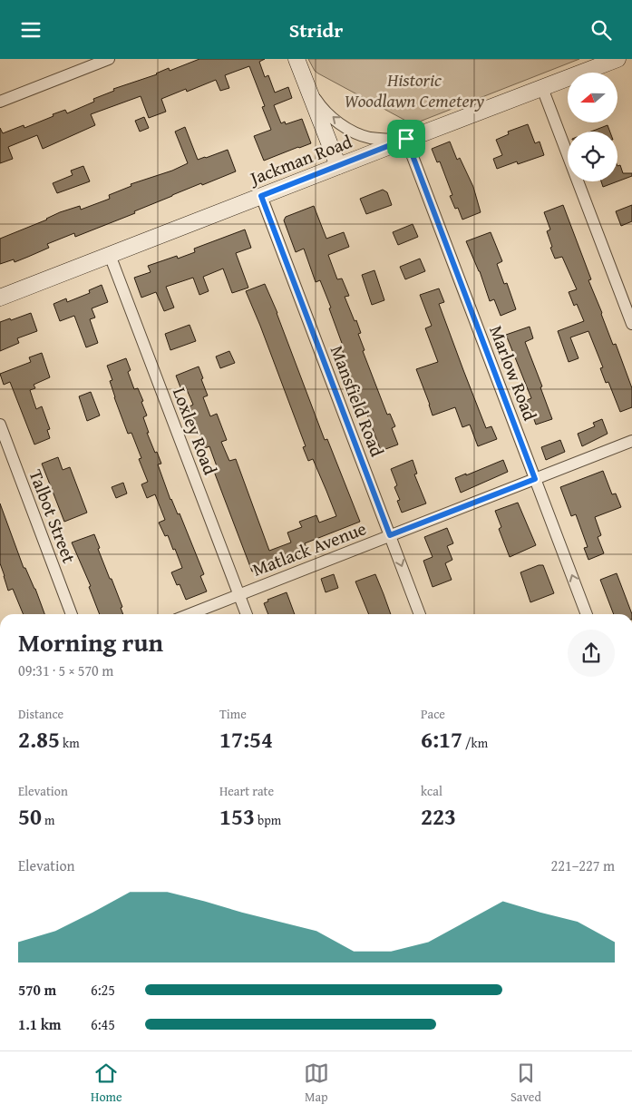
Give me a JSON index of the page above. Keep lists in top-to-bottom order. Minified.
{"streets":{"street":["Jackman Road","Marlow Road","Mansfield Road","Loxley Road","Talbot Street","Matlack Avenue"]},"crossings":[["Jackman Road","Marlow Road"],["Jackman Road","Mansfield Road"],["Jackman Road","Loxley Road"],["Marlow Road","Matlack Avenue"],["Mansfield Road","Matlack Avenue"],["Loxley Road","Matlack Avenue"]],"parks":["Historic Woodlawn Cemetery"],"north":"left","page":{"header":"Stridr","heading":["Morning run","09:31 · 5 × 570 m"],"stats":[["Distance","2.85 km"],["Time","17:54"],["Pace","6:17 /km"],["Elevation","50 m"],["Heart rate","153 bpm"],["kcal","223"]],"chart":["Elevation","221–227 m"],"list":[{"name":"570 m","note":"6:25"},{"name":"1.1 km","note":"6:45"}],"tabs":["Home","Map","Saved"]}}
